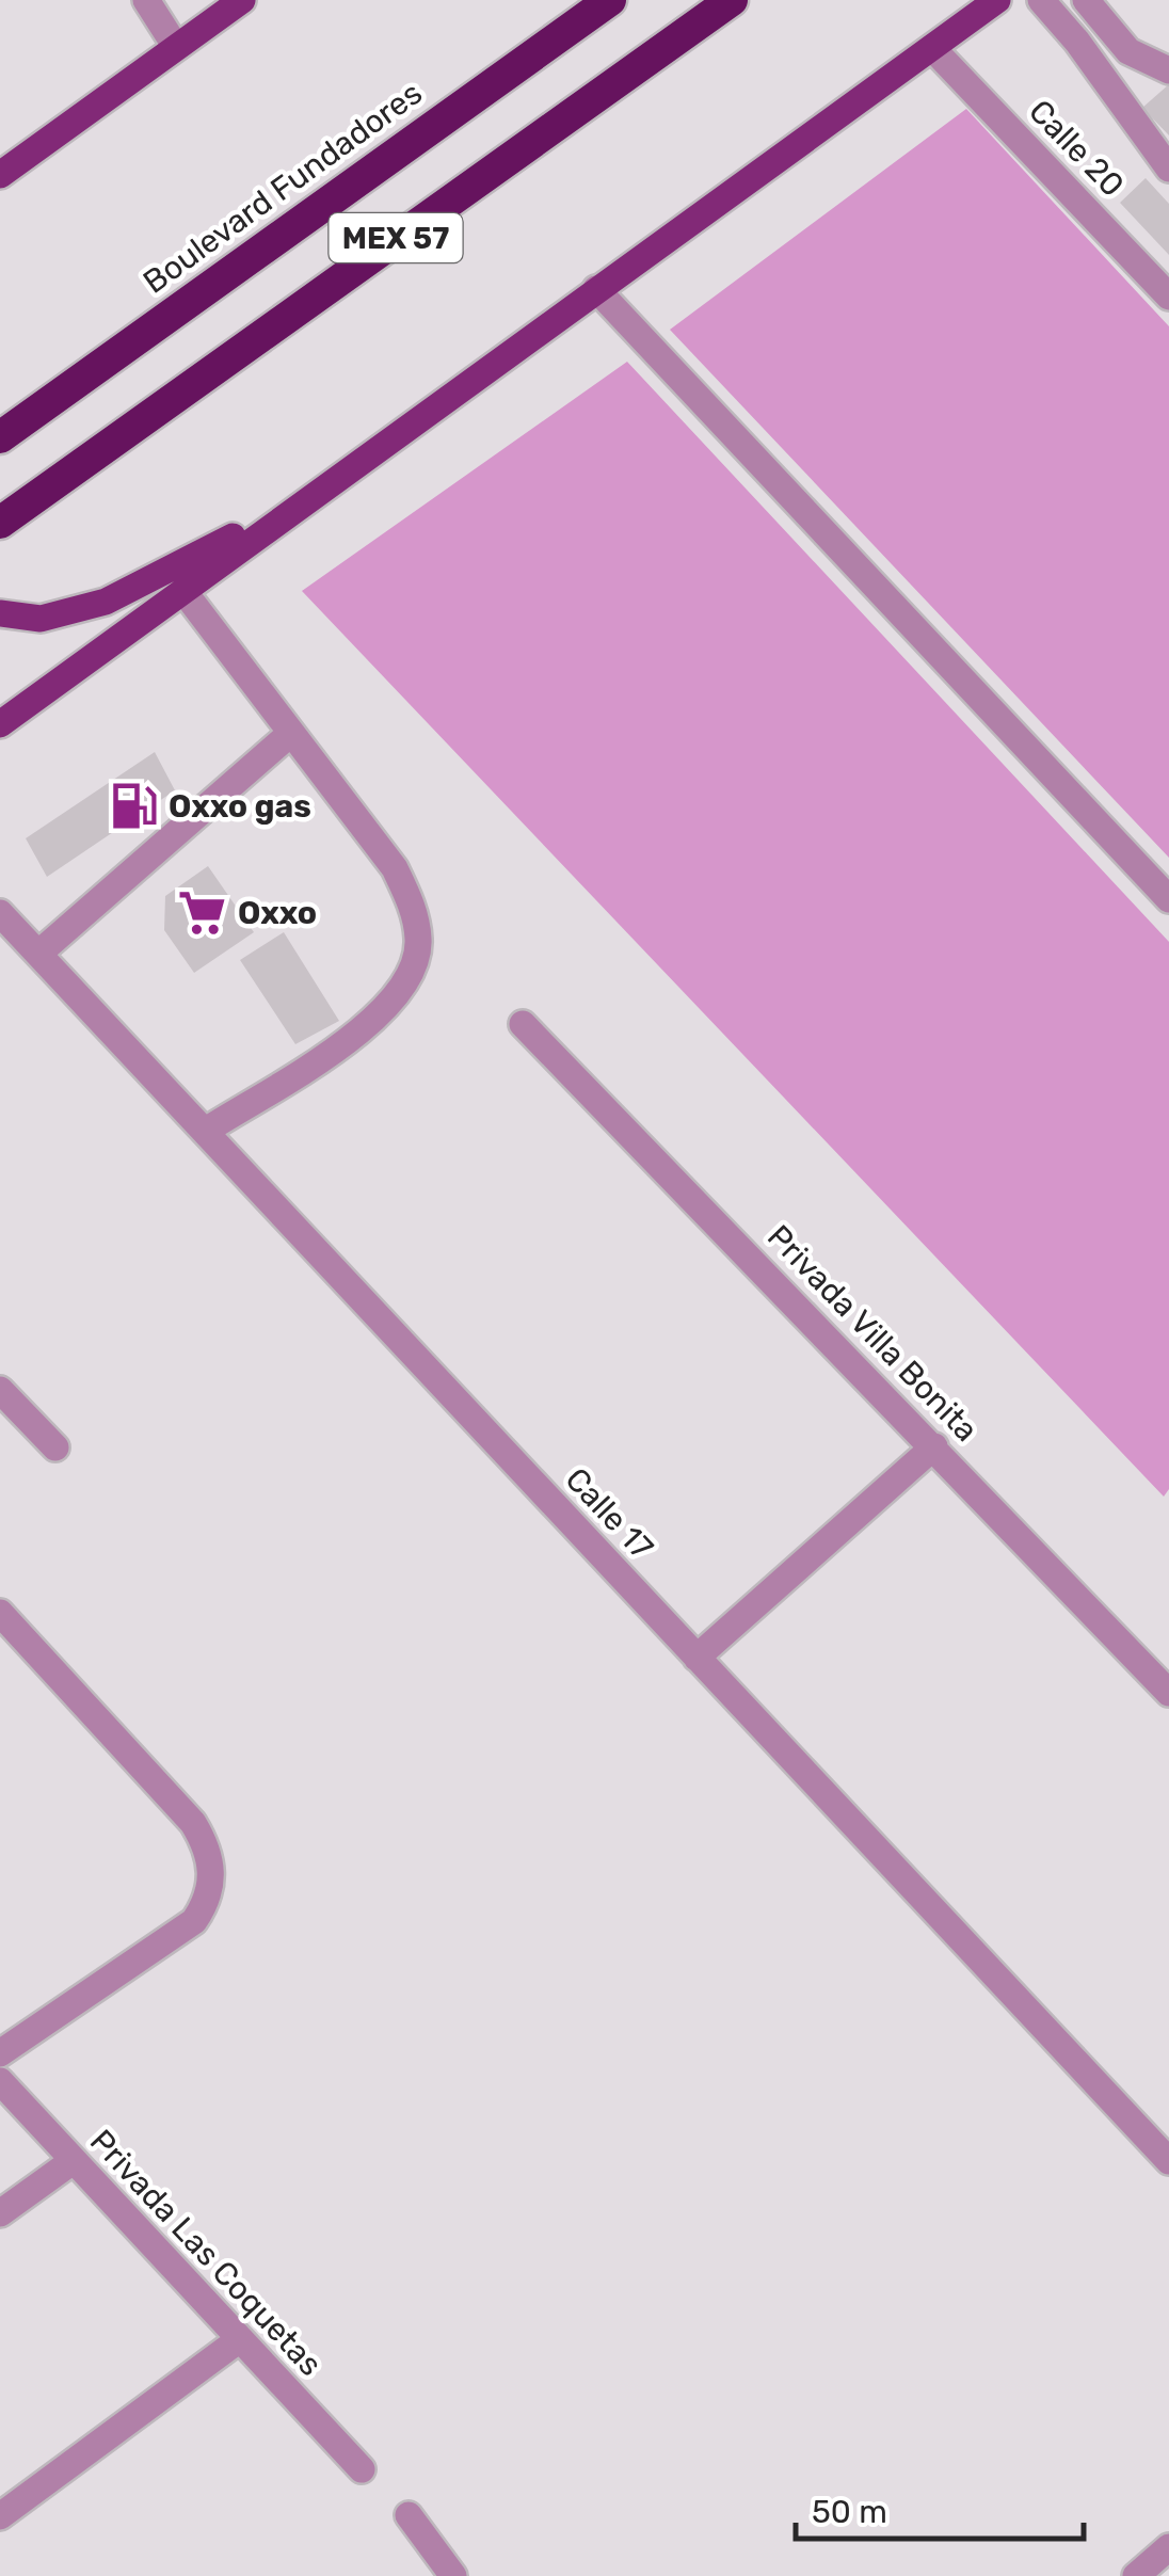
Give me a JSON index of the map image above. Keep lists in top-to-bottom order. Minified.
{"streets":{"highway":["Boulevard Fundadores","MEX 57"],"street":["Calle 20","Privada Villa Bonita","Calle 17","Privada Las Coquetas"]},"places":{"fuel station":["Oxxo gas"],"supermarket":["Oxxo"]},"scale_bar":"50 m"}
